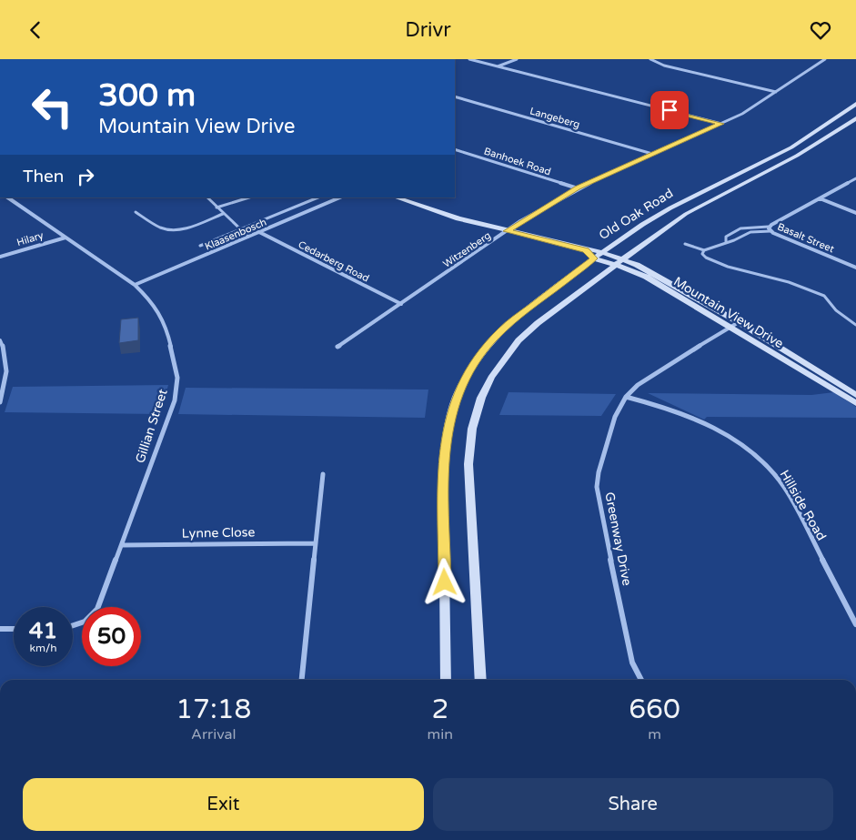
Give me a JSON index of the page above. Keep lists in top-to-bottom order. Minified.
{"streets":{"main road":["Old Oak Road","Mountain View Drive"],"street":["Langeberg","Banhoek Road","Klaasenbosch","Basalt Street","Hilary","Witzenberg","Cedarberg Road","Gillian Street","Hillside Road","Lynne Close","Greenway Drive"]},"crossings":[["Langeberg","Witzenberg"],["Banhoek Road","Witzenberg"],["Old Oak Road","Mountain View Drive"],["Klaasenbosch","Cedarberg Road"],["Klaasenbosch","Gillian Street"],["Hilary","Gillian Street"],["Witzenberg","Cedarberg Road"],["Witzenberg","Mountain View Drive"],["Mountain View Drive","Greenway Drive"],["Gillian Street","Lynne Close"],["Hillside Road","Greenway Drive"]],"page":{"header":"Drivr","turn":["300 m","Mountain View Drive"],"then":"Then","speed":"41 km/h","limit":"50","eta":["17:18","Arrival","2","min","660","m"],"buttons":["Exit","Share"]}}
